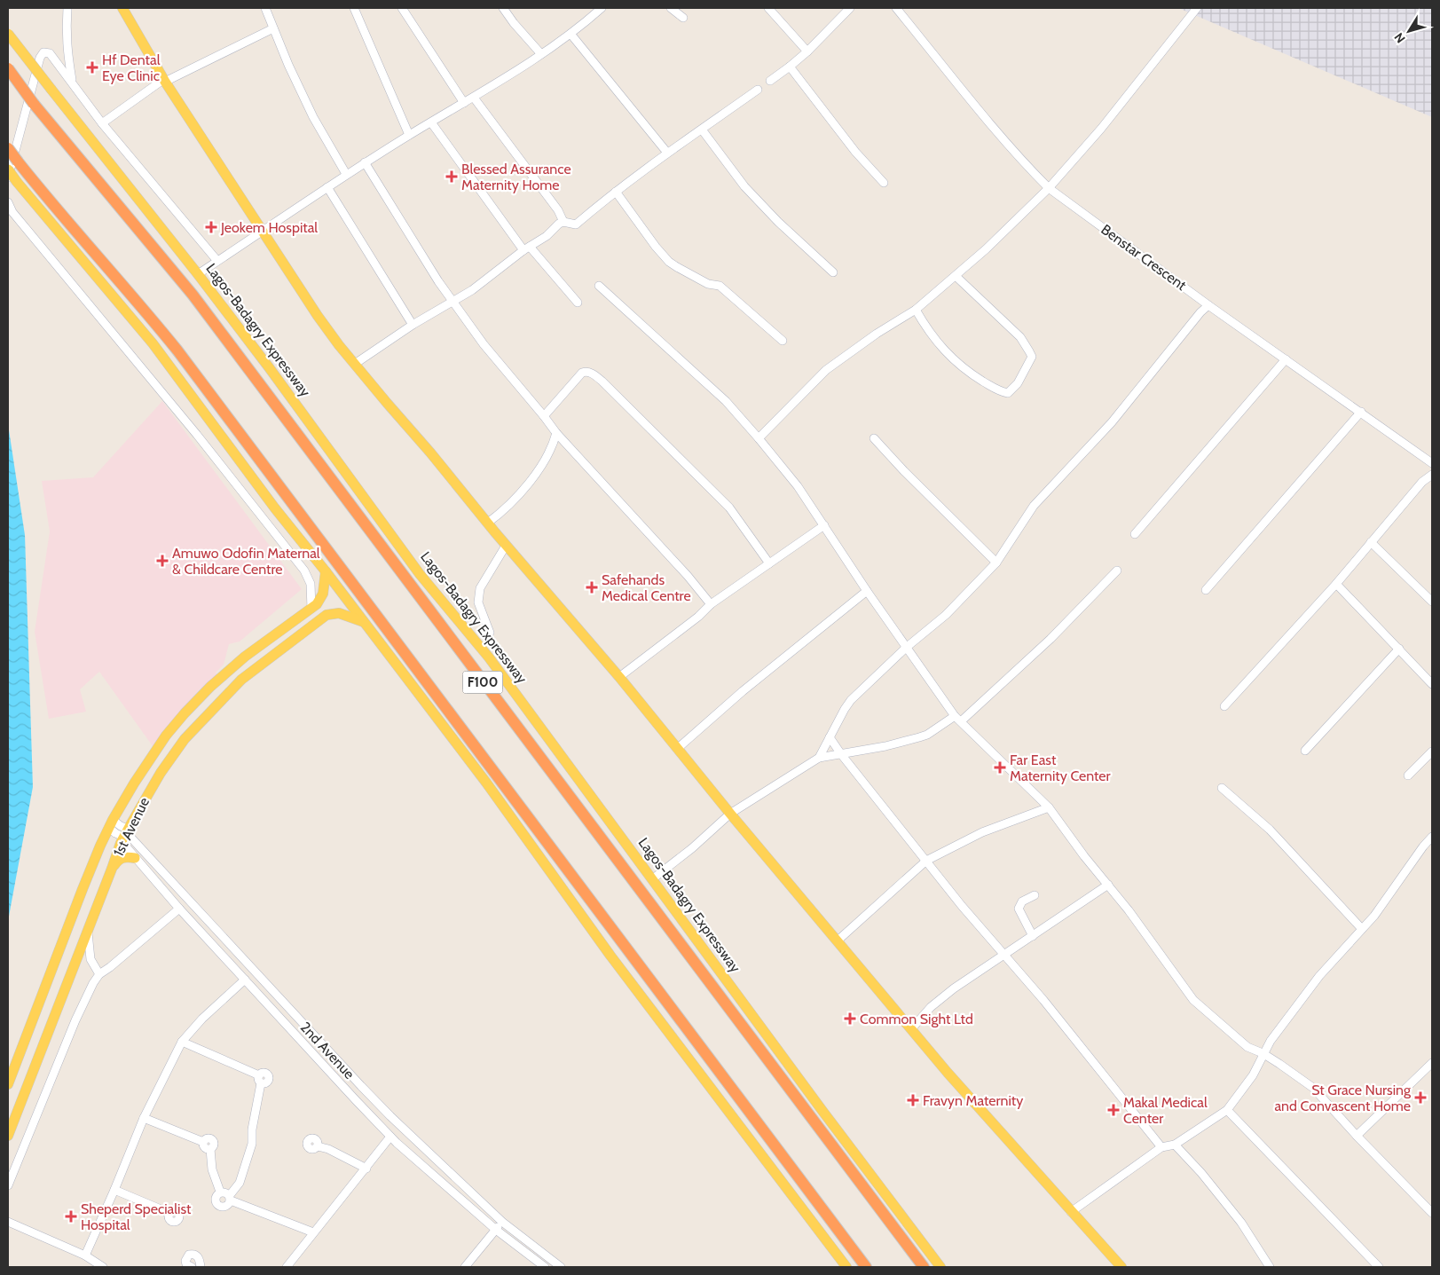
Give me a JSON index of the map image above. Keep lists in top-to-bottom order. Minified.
{"streets":{"highway":["Lagos-Badagry Expressway","F100"],"main road":["1st Avenue"],"street":["Benstar Crescent","2nd Avenue"]},"crossings":[["1st Avenue","2nd Avenue"]],"places":{"health":["Hf Dental Eye Clinic","Blessed Assurance Maternity Home","Jeokem Hospital","Amuwo Odofin Maternal & Childcare Centre","Safehands Medical Centre","Far East Maternity Center","Common Sight Ltd","St Grace Nursing and Convascent Home","Fravyn Maternity","Makal Medical Center","Sheperd Specialist Hospital"]},"north":"bottom left"}
